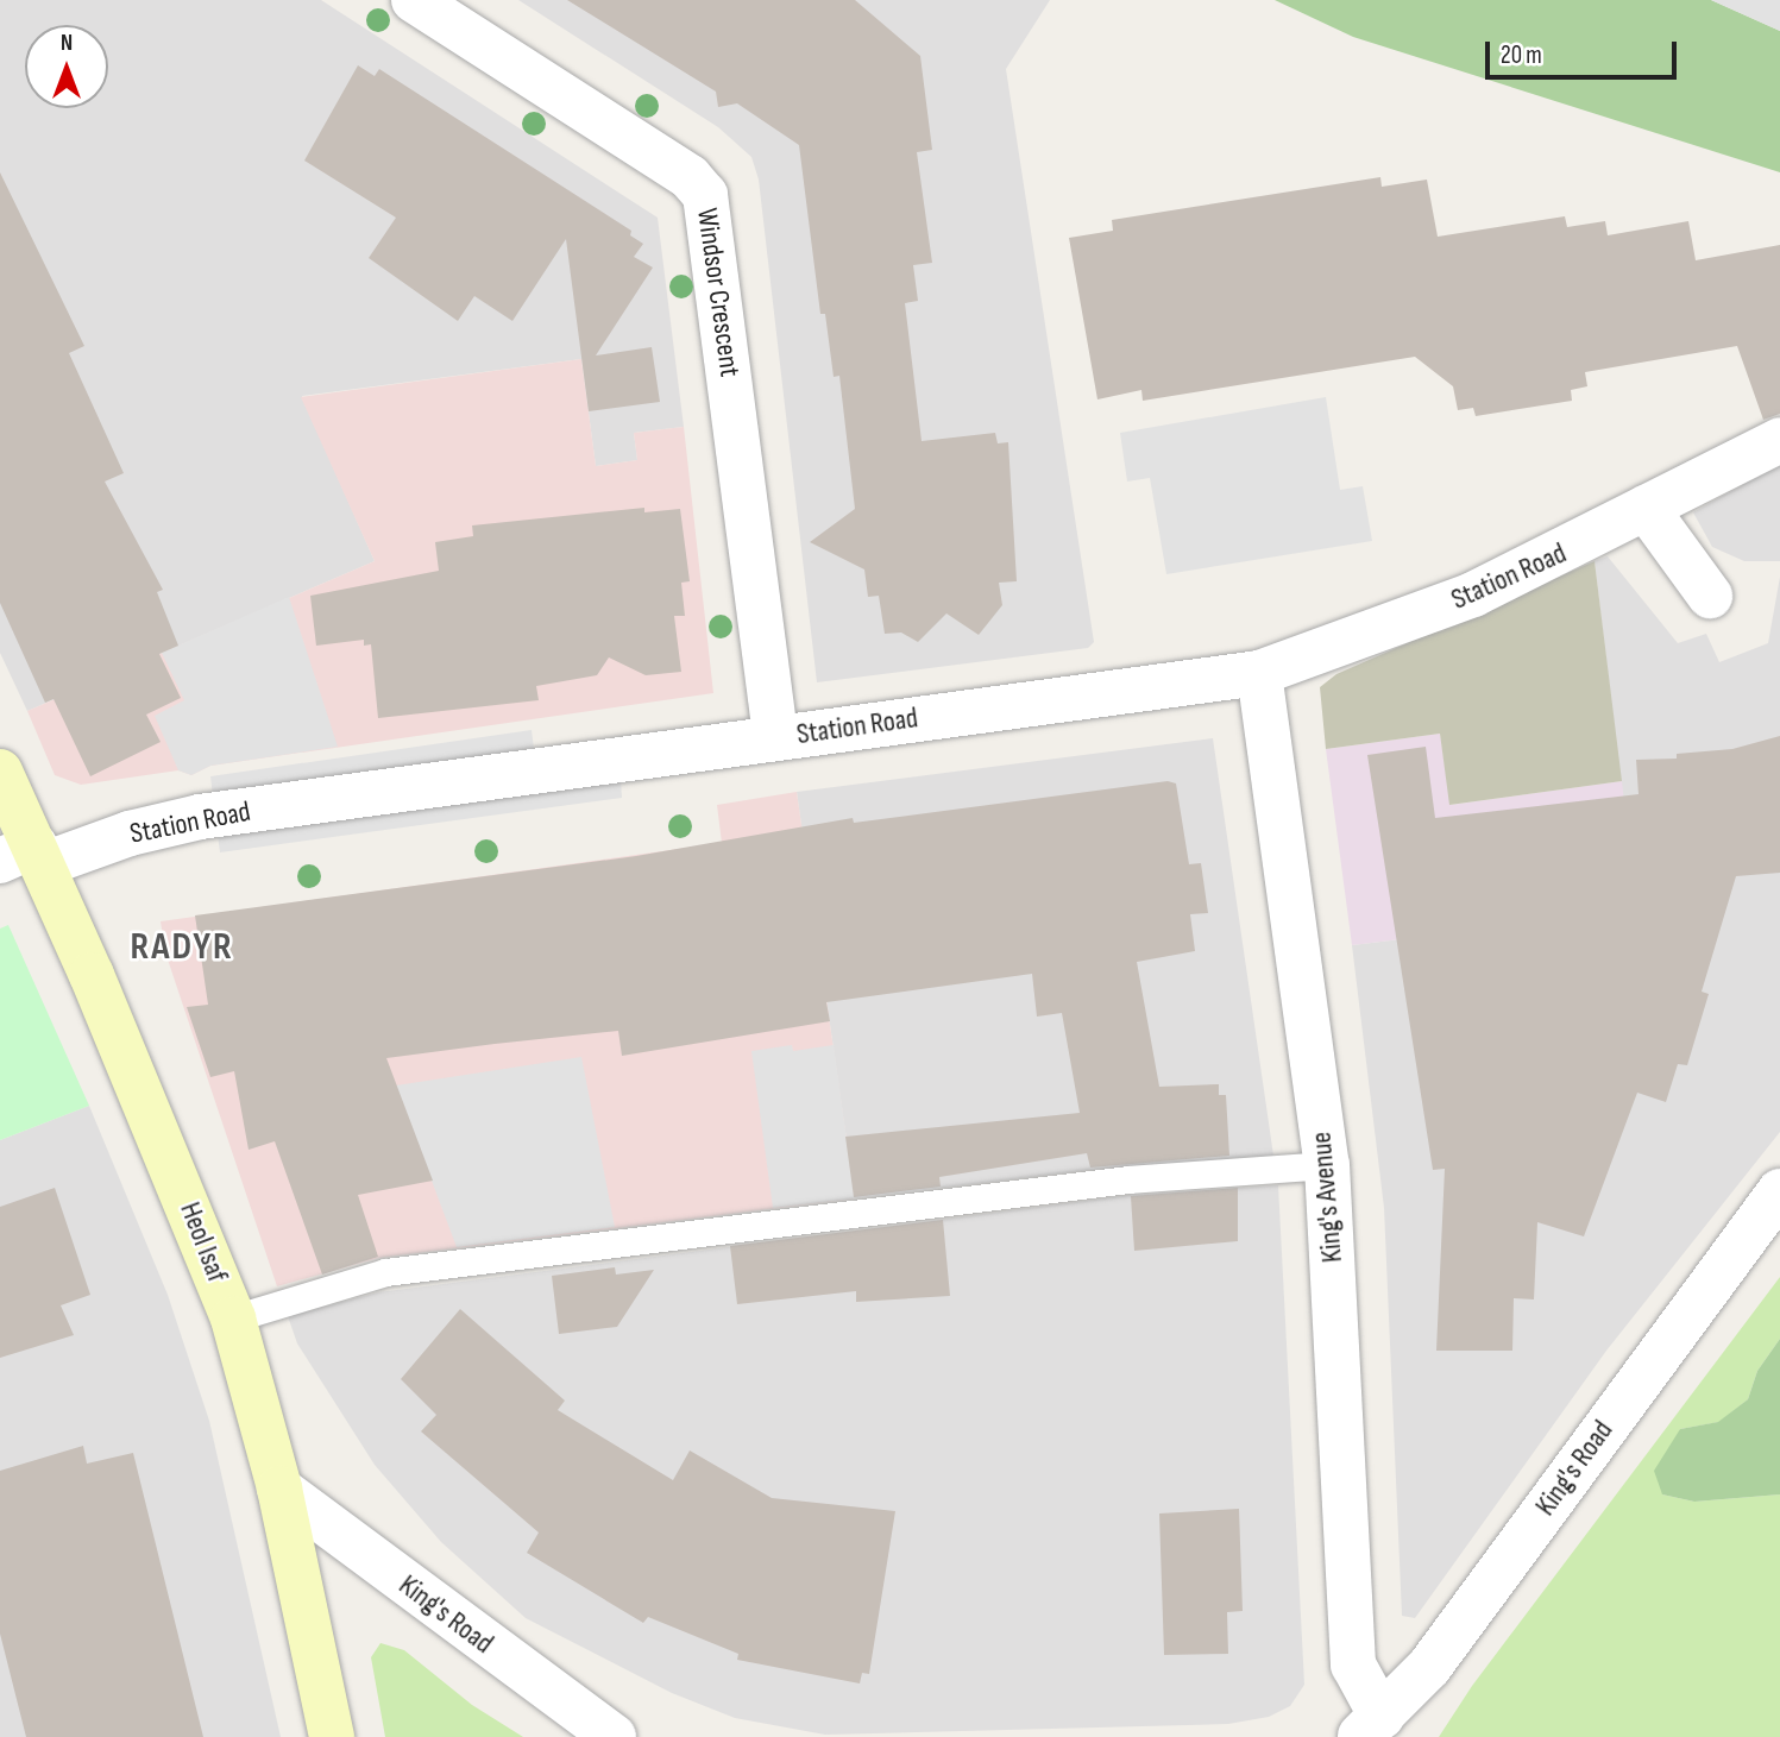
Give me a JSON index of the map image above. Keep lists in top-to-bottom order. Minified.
{"streets":{"main road":["Heol Isaf"],"street":["Windsor Crescent","Station Road","King's Avenue","King's Road"]},"crossings":[["Windsor Crescent","Station Road"],["Station Road","King's Avenue"],["Station Road","Heol Isaf"],["King's Avenue","King's Road"],["Heol Isaf","King's Road"]],"districts":["RADYR"],"scale_bar":"20 m","north":"top"}
